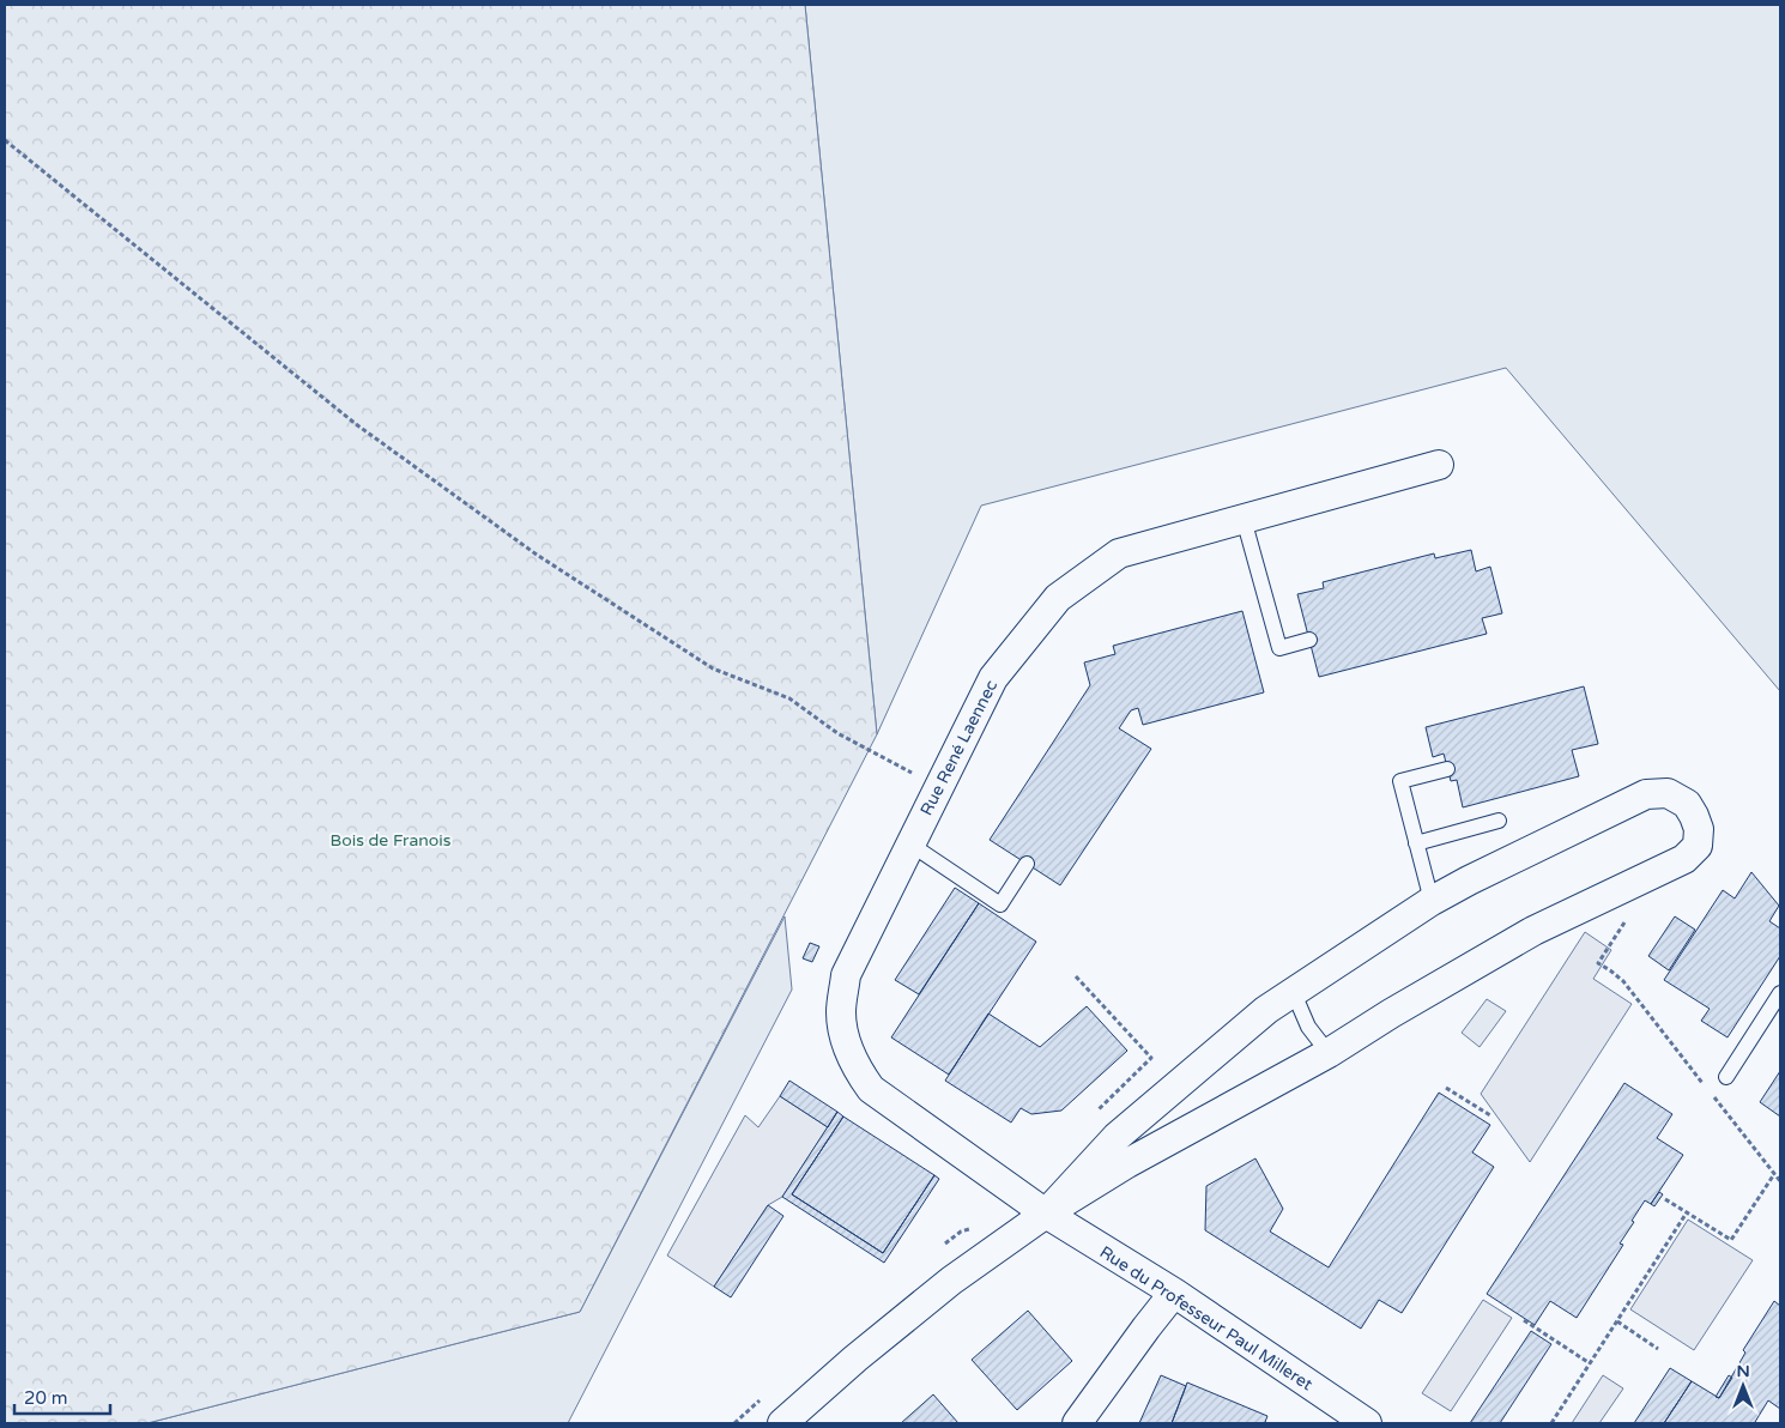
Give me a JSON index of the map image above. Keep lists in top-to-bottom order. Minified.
{"streets":{"street":["Rue René Laennec","Rue du Professeur Paul Milleret"]},"crossings":[["Rue René Laennec","Rue du Professeur Paul Milleret"]],"parks":["Bois de Franois"],"scale_bar":"20 m","north":"top"}
